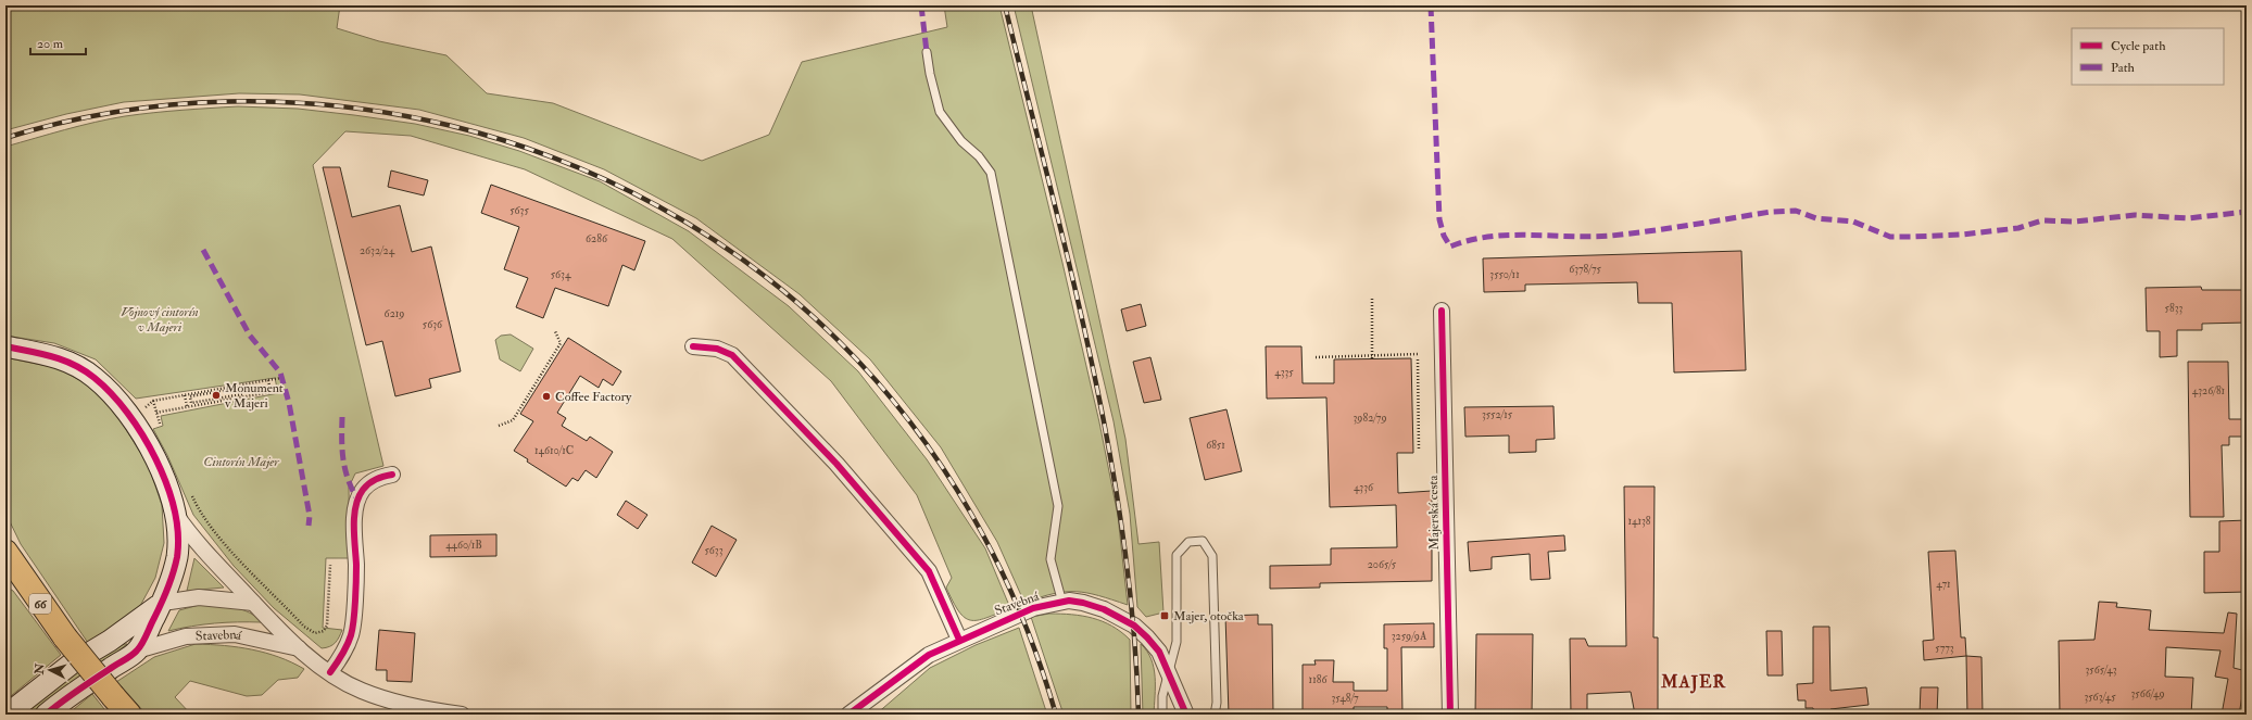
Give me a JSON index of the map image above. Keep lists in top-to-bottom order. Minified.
{"streets":{"main road":["66"],"street":["Majerská cesta","Stavebná"]},"districts":["MAJER"],"parks":["Vojnový cintorín v Majeri","Cintorín Majer"],"places":{"other":["Monument v Majeri","Coffee Factory"],"transit":["Majer, otočka"]},"house_numbers":["5635","6286","2632/24","6378/75","5634","3550/11","5833","6219","5636","4335","4326/81","3552/15","3982/79","6851","14610/1C","4336","14138","4460/1B","5633","2065/5","471","3259/9A","5773","3565/43","1186","3566/49","3563/45","3548/7"],"legend":["Cycle path","Path"],"scale_bar":"20 m","north":"left"}
